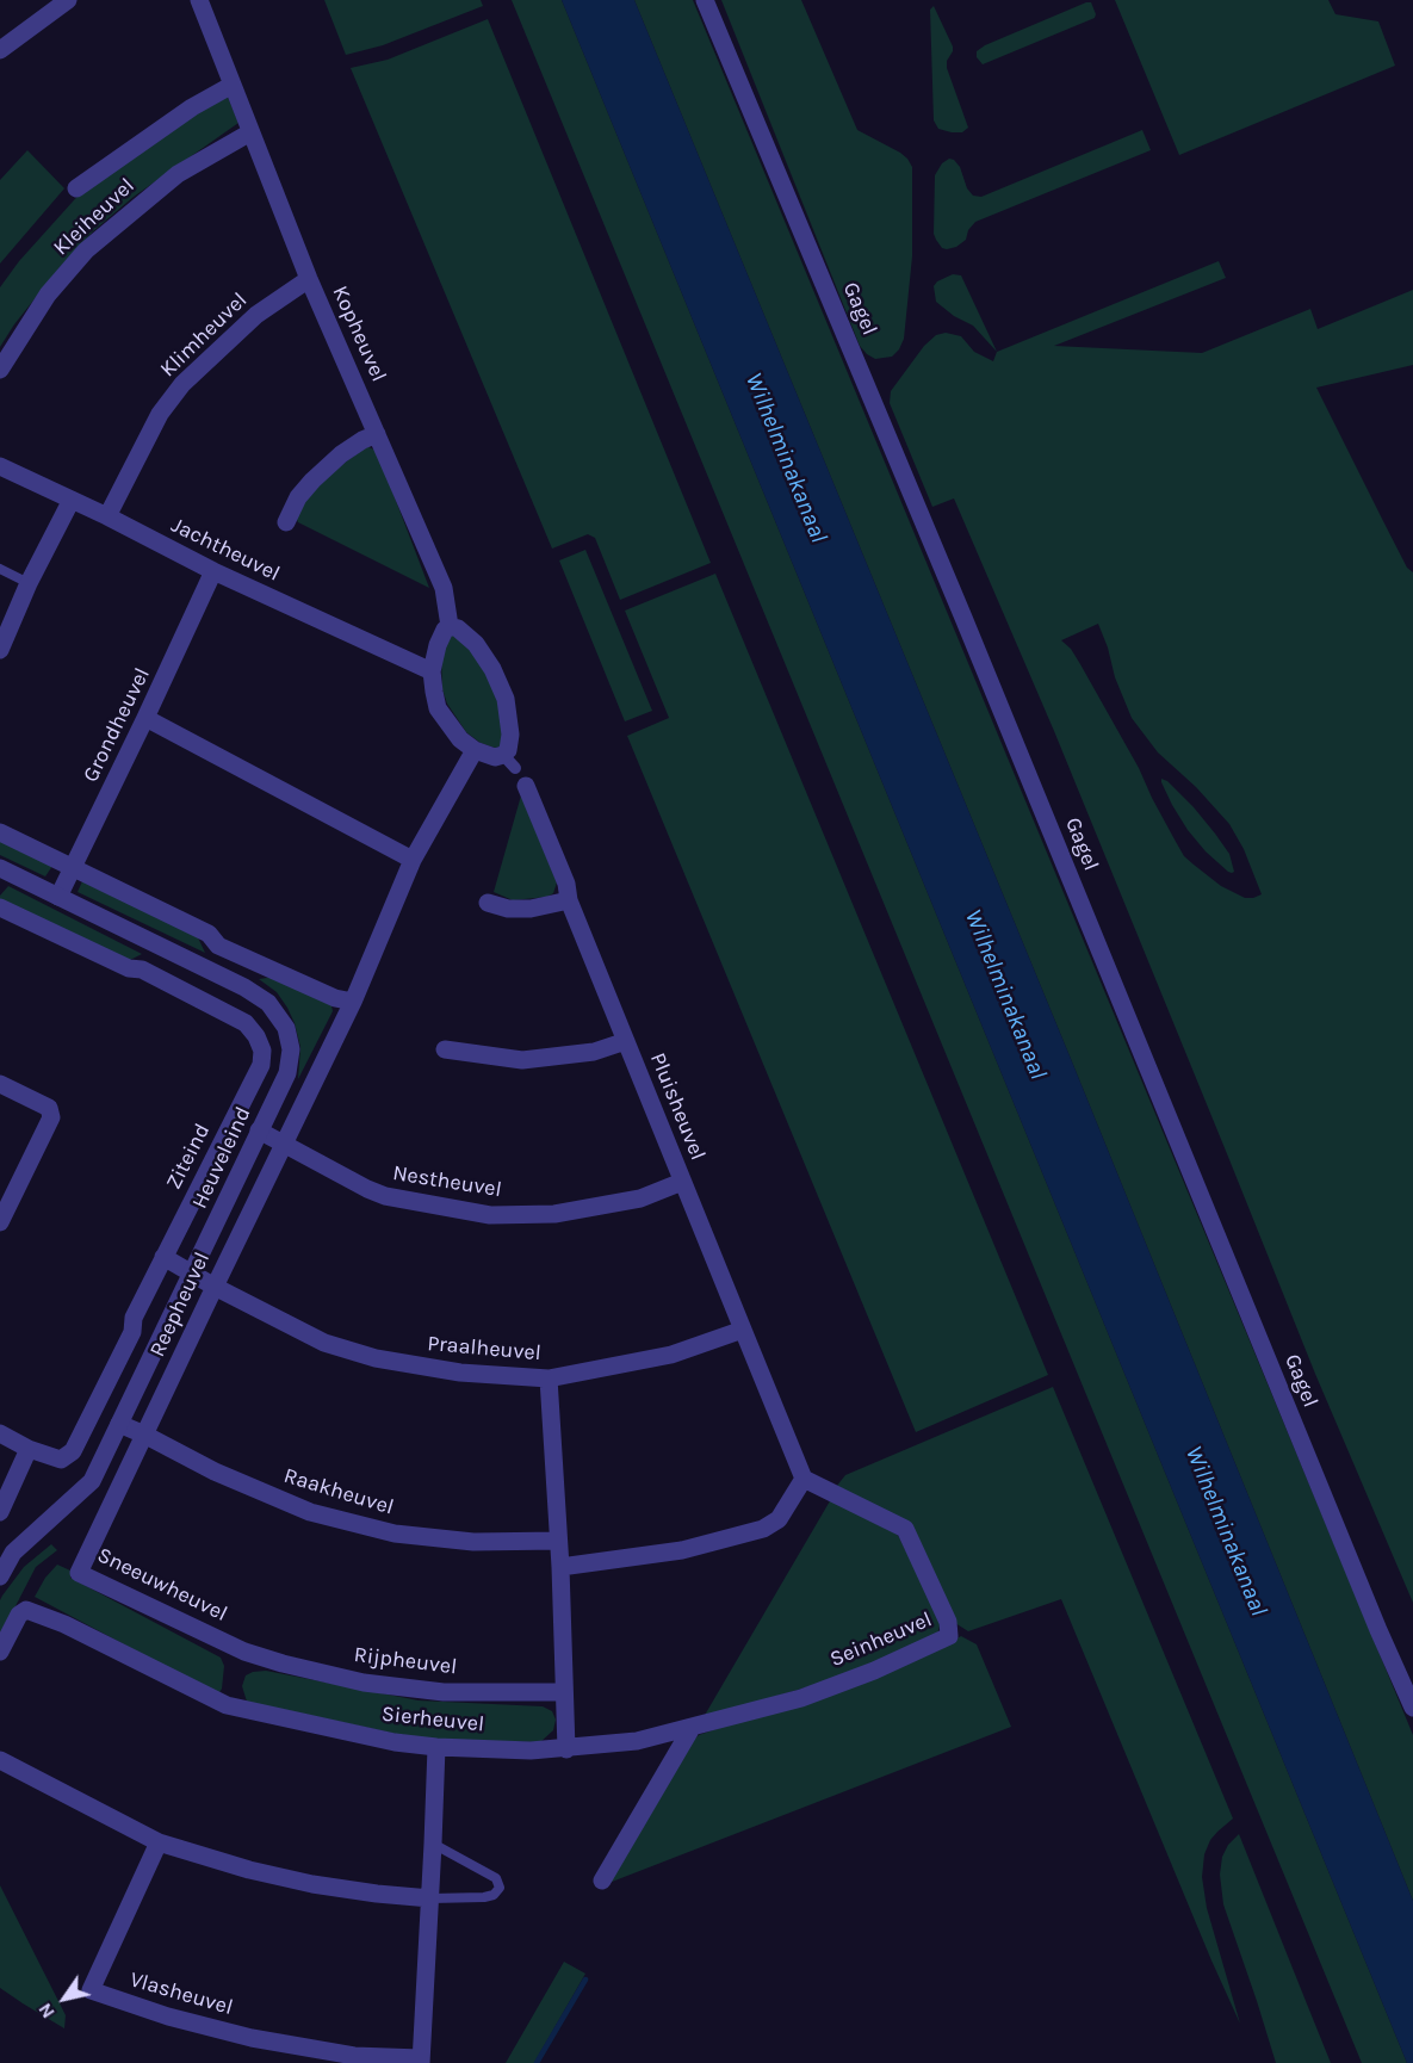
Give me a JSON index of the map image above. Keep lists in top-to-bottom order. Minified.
{"streets":{"street":["Kleiheuvel","Gagel","Kopheuvel","Klimheuvel","Jachtheuvel","Grondheuvel","Pluisheuvel","Ziteind","Heuveleind","Nestheuvel","Reepheuvel","Praalheuvel","Raakheuvel","Sneeuwheuvel","Seinheuvel","Rijpheuvel","Sierheuvel","Vlasheuvel"]},"crossings":[["Kleiheuvel","Kopheuvel"],["Kopheuvel","Klimheuvel"],["Klimheuvel","Jachtheuvel"],["Jachtheuvel","Grondheuvel"],["Grondheuvel","Heuveleind"],["Pluisheuvel","Nestheuvel"],["Pluisheuvel","Praalheuvel"],["Ziteind","Praalheuvel"],["Heuveleind","Nestheuvel"],["Heuveleind","Praalheuvel"],["Heuveleind","Raakheuvel"],["Nestheuvel","Reepheuvel"],["Reepheuvel","Praalheuvel"],["Reepheuvel","Raakheuvel"],["Reepheuvel","Sneeuwheuvel"],["Raakheuvel","Sneeuwheuvel"],["Sneeuwheuvel","Rijpheuvel"],["Seinheuvel","Sierheuvel"]],"water":["Wilhelminakanaal"],"north":"bottom left"}
